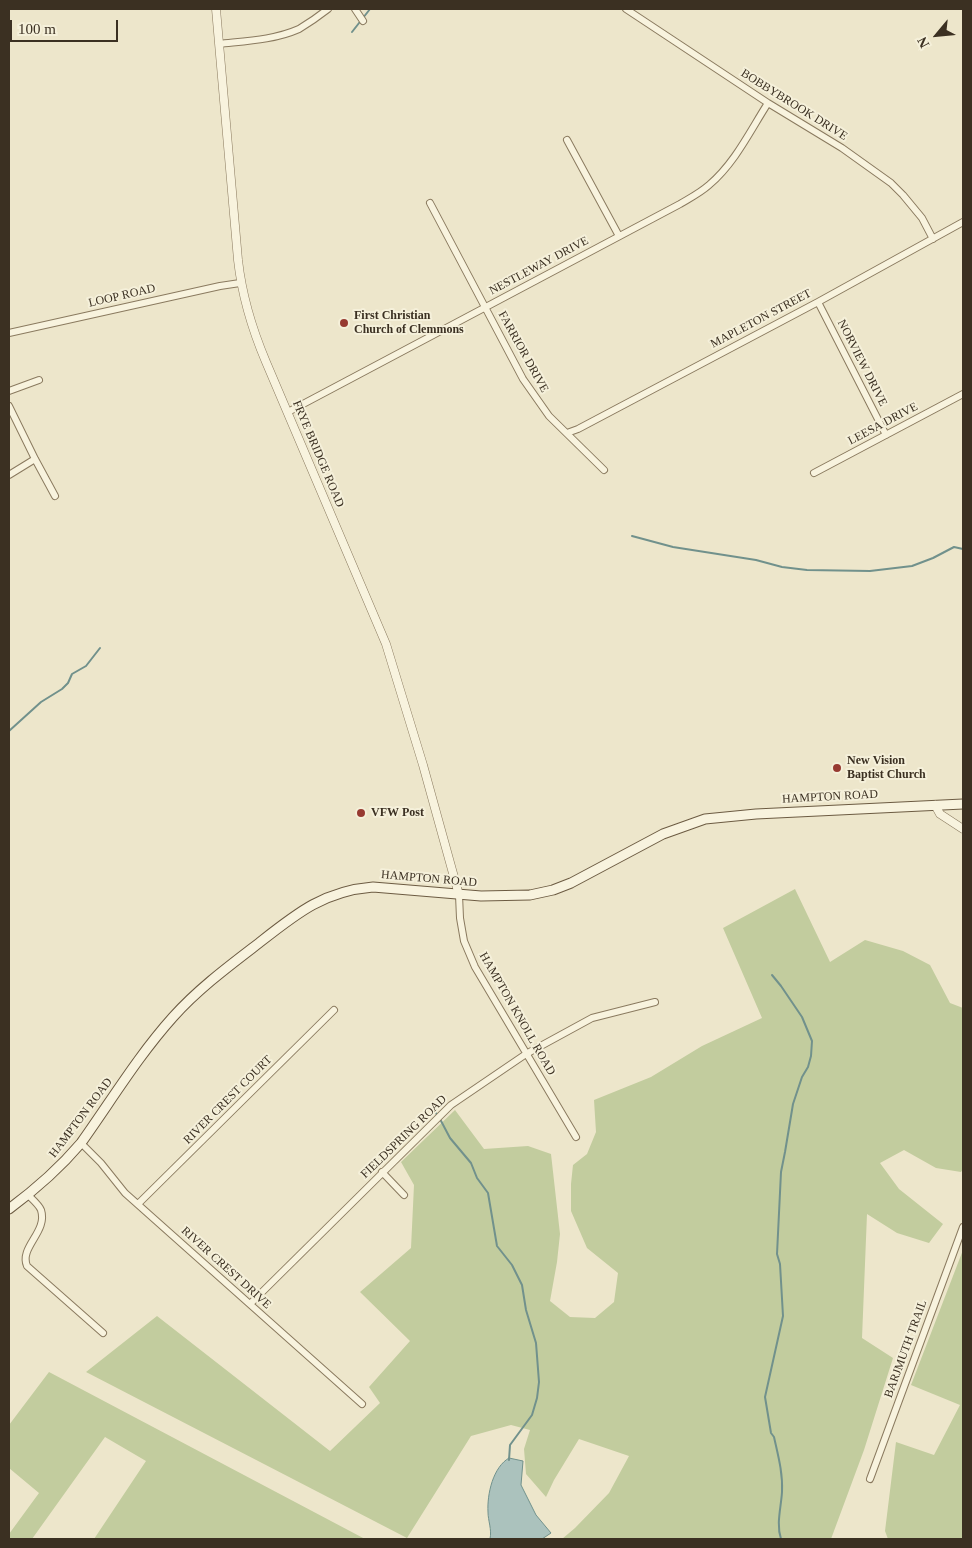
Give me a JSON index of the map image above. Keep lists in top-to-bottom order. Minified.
{"streets":{"main road":["HAMPTON ROAD"],"street":["BOBBYBROOK DRIVE","NESTLEWAY DRIVE","LOOP ROAD","MAPLETON STREET","FARRIOR DRIVE","NORVIEW DRIVE","LEESA DRIVE","FRYE BRIDGE ROAD","HAMPTON KNOLL ROAD","RIVER CREST COURT","FIELDSPRING ROAD","RIVER CREST DRIVE","BARJMUTH TRAIL"]},"crossings":[["BOBBYBROOK DRIVE","NESTLEWAY DRIVE"],["BOBBYBROOK DRIVE","MAPLETON STREET"],["NESTLEWAY DRIVE","FARRIOR DRIVE"],["NESTLEWAY DRIVE","FRYE BRIDGE ROAD"],["LOOP ROAD","FRYE BRIDGE ROAD"],["MAPLETON STREET","FARRIOR DRIVE"],["MAPLETON STREET","NORVIEW DRIVE"],["NORVIEW DRIVE","LEESA DRIVE"],["FRYE BRIDGE ROAD","HAMPTON ROAD"],["FRYE BRIDGE ROAD","HAMPTON KNOLL ROAD"],["HAMPTON ROAD","HAMPTON KNOLL ROAD"],["HAMPTON ROAD","RIVER CREST DRIVE"],["HAMPTON KNOLL ROAD","FIELDSPRING ROAD"],["RIVER CREST COURT","RIVER CREST DRIVE"],["FIELDSPRING ROAD","RIVER CREST DRIVE"]],"places":["First Christian Church of Clemmons","New Vision Baptist Church","VFW Post"],"scale_bar":"100 m","north":"bottom left"}
